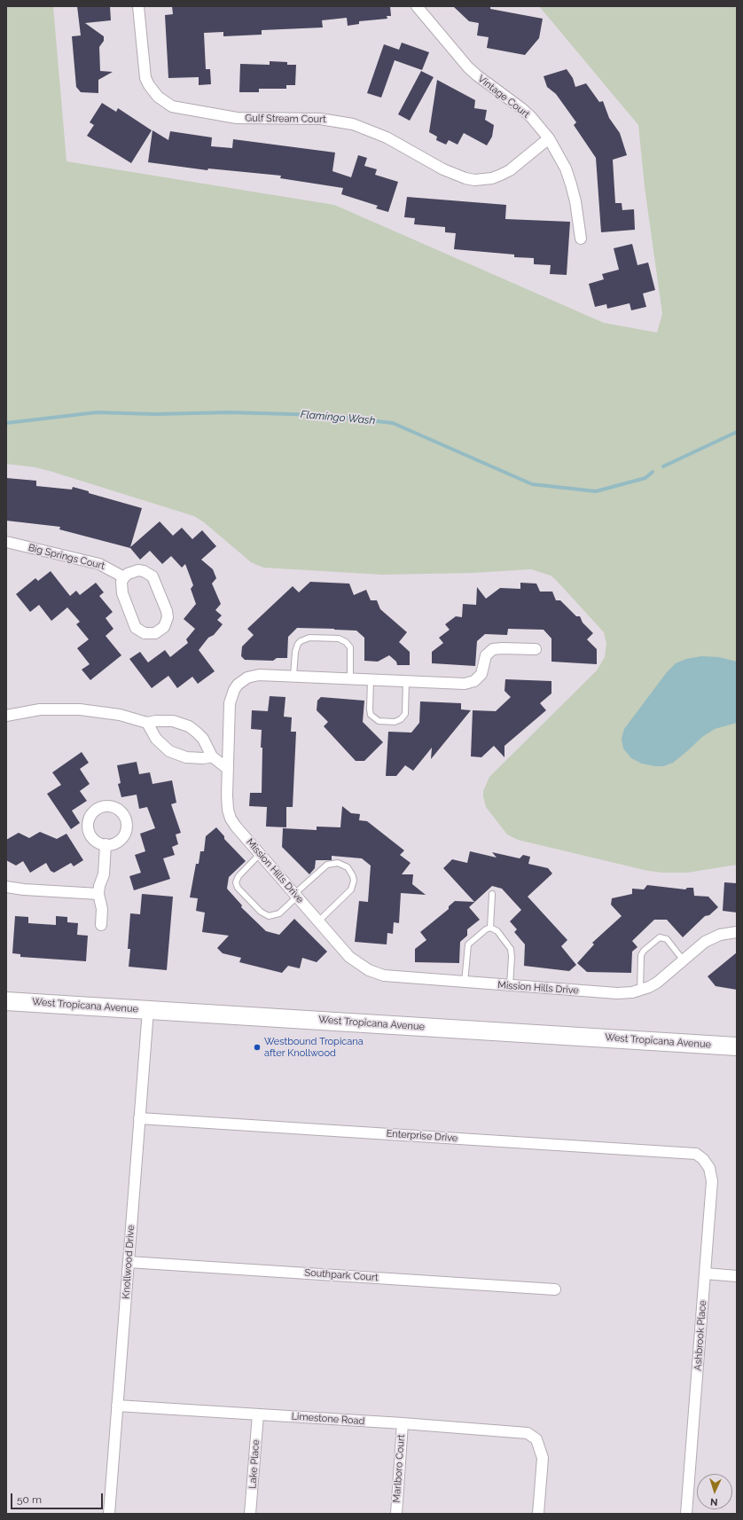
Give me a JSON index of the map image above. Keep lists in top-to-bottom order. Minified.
{"streets":{"main road":["West Tropicana Avenue"],"street":["Vintage Court","Gulf Stream Court","Big Springs Court","Mission Hills Drive","Enterprise Drive","Knollwood Drive","Southpark Court","Ashbrook Place","Limestone Road","Lake Place","Marlboro Court"]},"crossings":[["Vintage Court","Gulf Stream Court"],["West Tropicana Avenue","Knollwood Drive"],["Enterprise Drive","Knollwood Drive"],["Enterprise Drive","Ashbrook Place"],["Knollwood Drive","Southpark Court"],["Knollwood Drive","Limestone Road"],["Limestone Road","Lake Place"],["Limestone Road","Marlboro Court"]],"water":["Flamingo Wash"],"places":["Westbound Tropicana after Knollwood"],"scale_bar":"50 m","north":"bottom"}
